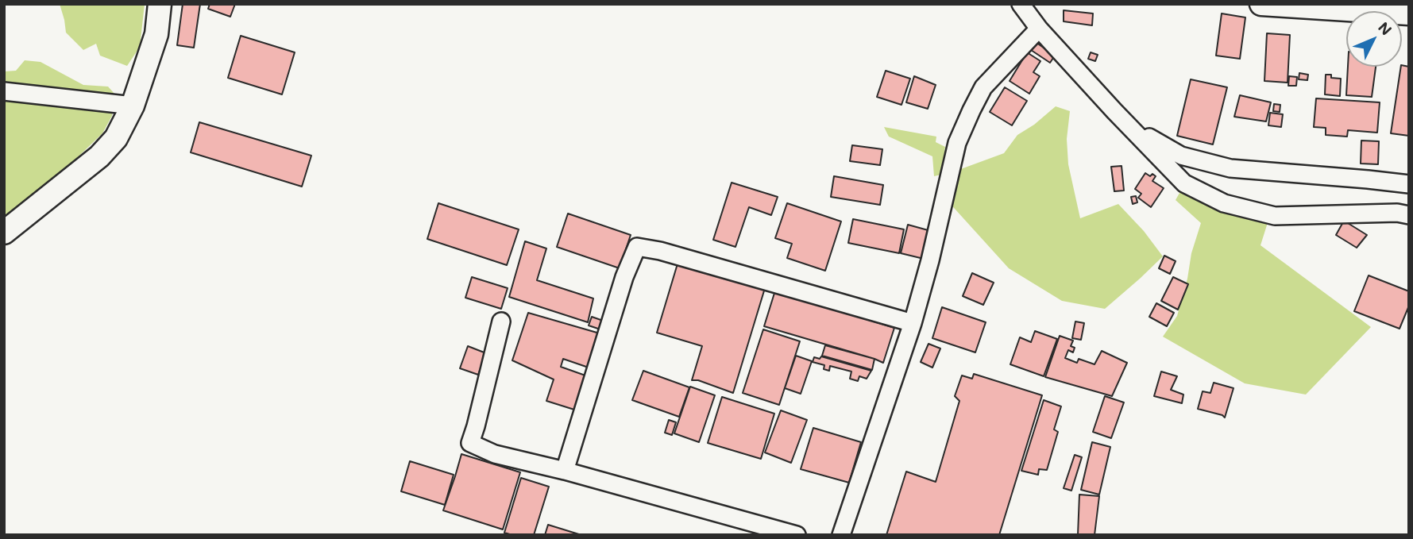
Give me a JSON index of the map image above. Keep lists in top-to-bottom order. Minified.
{"north":"top right"}
